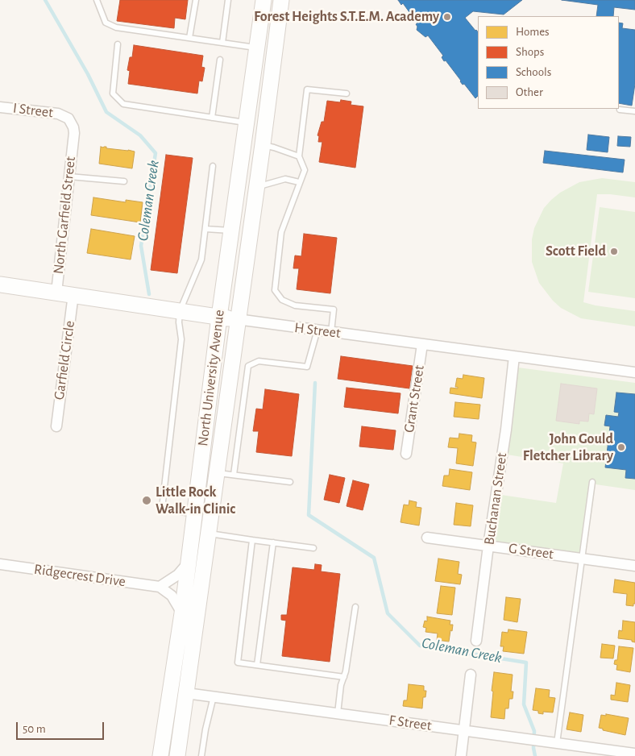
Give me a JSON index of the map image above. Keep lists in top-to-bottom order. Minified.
{"streets":{"main road":["H Street","North University Avenue"],"street":["I Street","North Garfield Street","Garfield Circle","Grant Street","Buchanan Street","G Street","Ridgecrest Drive","F Street"]},"crossings":[["I Street","North Garfield Street"],["North Garfield Street","H Street"],["H Street","Garfield Circle"],["H Street","North University Avenue"],["H Street","Grant Street"],["H Street","Buchanan Street"],["North University Avenue","F Street"],["Buchanan Street","G Street"]],"water":["Coleman Creek"],"places":["Forest Heights S.T.E.M. Academy","Scott Field","John Gould Fletcher Library","Little Rock Walk-in Clinic"],"legend":["Homes","Shops","Schools","Other"],"scale_bar":"50 m"}
